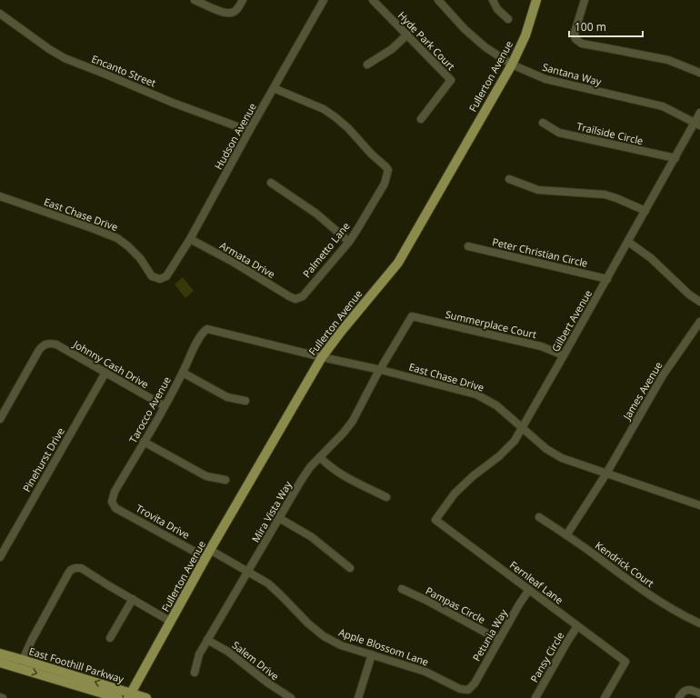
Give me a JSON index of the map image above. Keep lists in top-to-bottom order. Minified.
{"streets":{"main road":["Fullerton Avenue","East Foothill Parkway"],"street":["Hyde Park Court","Encanto Street","Santana Way","Trailside Circle","Hudson Avenue","East Chase Drive","Palmetto Lane","Peter Christian Circle","Armata Drive","Gilbert Avenue","Summerplace Court","Johnny Cash Drive","James Avenue","Tarocco Avenue","Pinehurst Drive","Mira Vista Way","Trovita Drive","Kendrick Court","Fernleaf Lane","Pampas Circle","Petunia Way","Apple Blossom Lane","Pansy Circle","Salem Drive"]},"crossings":[["Encanto Street","Hudson Avenue"],["Santana Way","Fullerton Avenue"],["Santana Way","Gilbert Avenue"],["Fullerton Avenue","East Chase Drive"],["Fullerton Avenue","Trovita Drive"],["Fullerton Avenue","Apple Blossom Lane"],["Fullerton Avenue","East Foothill Parkway"],["Trailside Circle","Gilbert Avenue"],["Hudson Avenue","East Chase Drive"],["Hudson Avenue","Palmetto Lane"],["Hudson Avenue","Armata Drive"],["East Chase Drive","Gilbert Avenue"],["East Chase Drive","James Avenue"],["East Chase Drive","Tarocco Avenue"],["East Chase Drive","Mira Vista Way"],["Palmetto Lane","Armata Drive"],["Peter Christian Circle","Gilbert Avenue"],["Gilbert Avenue","Summerplace Court"],["Gilbert Avenue","Fernleaf Lane"],["Summerplace Court","Mira Vista Way"],["Johnny Cash Drive","Tarocco Avenue"],["Johnny Cash Drive","Pinehurst Drive"],["James Avenue","Kendrick Court"],["Tarocco Avenue","Trovita Drive"],["Mira Vista Way","Apple Blossom Lane"],["Mira Vista Way","Salem Drive"],["Trovita Drive","Apple Blossom Lane"],["Fernleaf Lane","Petunia Way"],["Fernleaf Lane","Pansy Circle"],["Pampas Circle","Petunia Way"],["Petunia Way","Apple Blossom Lane"]],"scale_bar":"100 m"}
